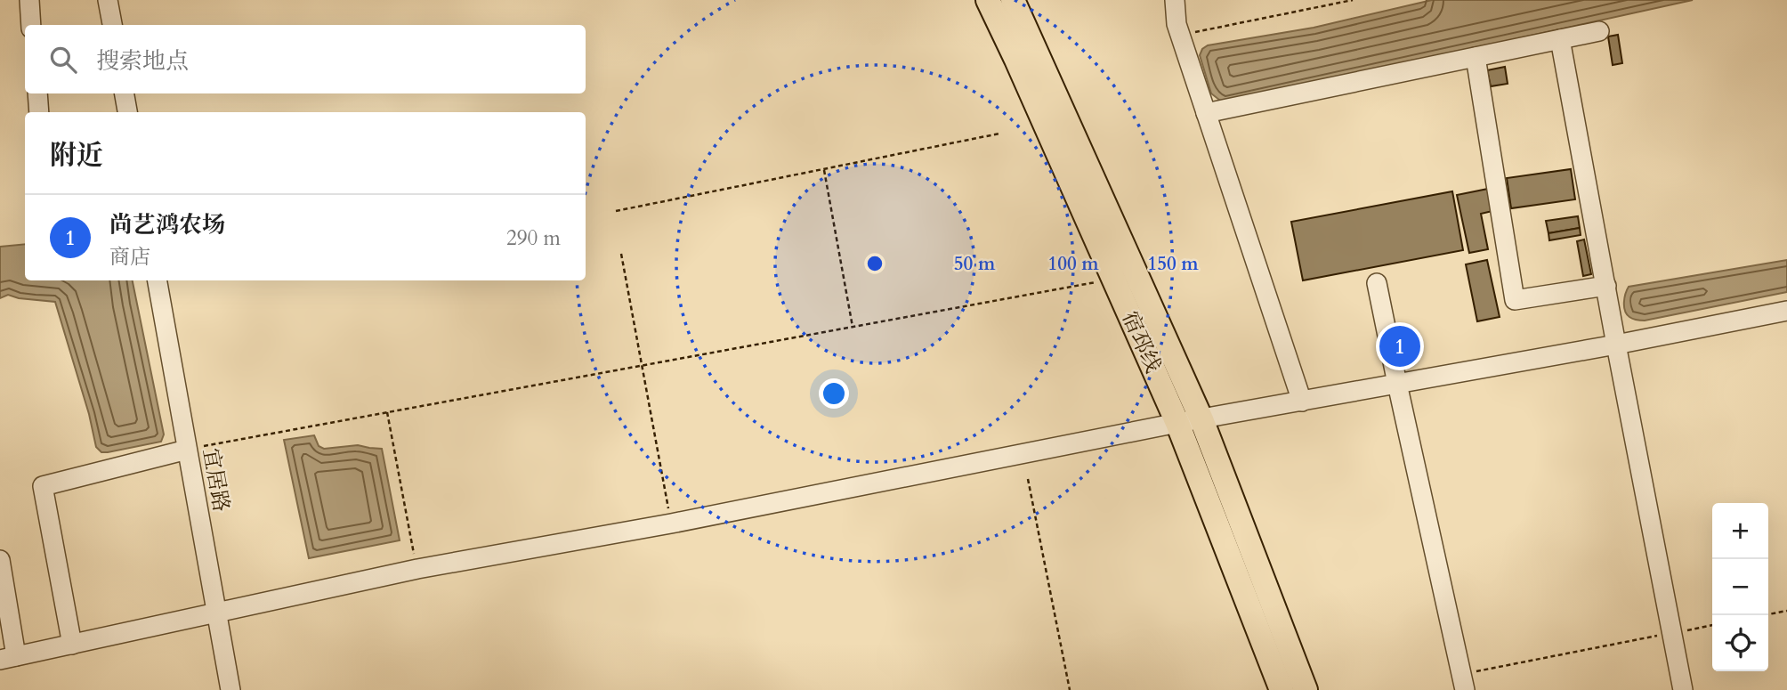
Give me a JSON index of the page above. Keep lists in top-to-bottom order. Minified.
{"streets":{"main road":["宿邳线"],"street":["宜居路"]},"page":{"search":"搜索地点","heading":"附近","list":[{"mark":"1","name":"尚艺鸿农场","note":"商店","value":"290 m"}],"pins":"1","map_buttons":["+","−"]},"rings":["50 m","100 m","150 m"]}
